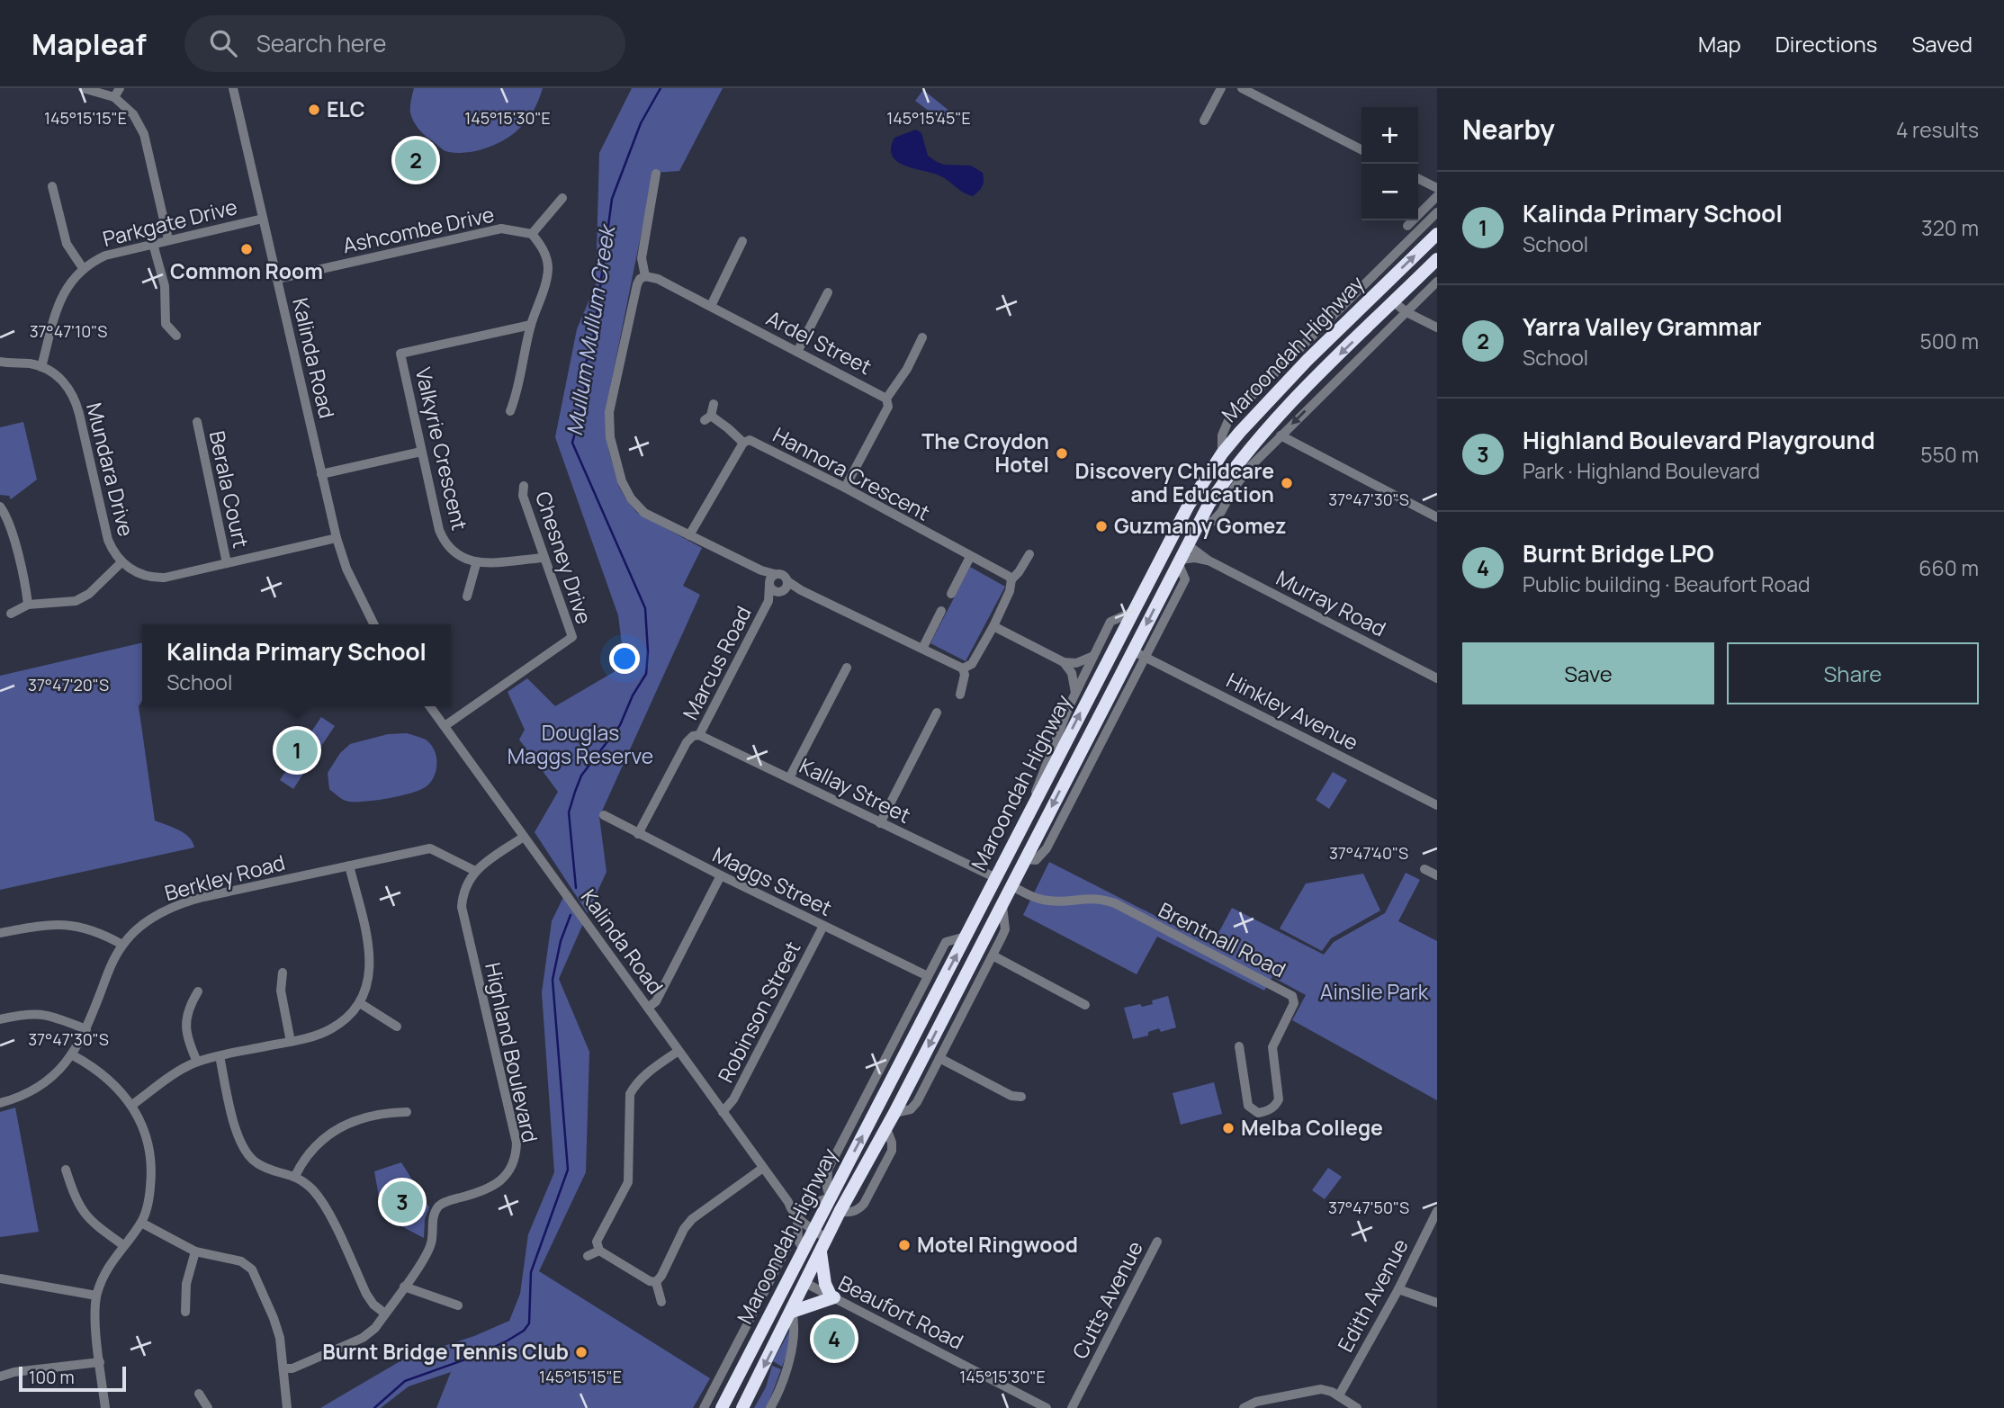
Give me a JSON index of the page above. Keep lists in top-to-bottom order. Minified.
{"streets":{"highway":["Maroondah Highway"],"street":["Parkgate Drive","Ashcombe Drive","Ardel Street","Kalinda Road","Valkyrie Crescent","Mundara Drive","Hannora Crescent","Berala Court","Chesney Drive","Murray Road","Marcus Road","Hinkley Avenue","Kallay Street","Berkley Road","Maggs Street","Brentnall Road","Robinson Street","Highland Boulevard","Edith Avenue","Cutts Avenue","Beaufort Road"]},"crossings":[["Parkgate Drive","Kalinda Road"],["Parkgate Drive","Mundara Drive"],["Ashcombe Drive","Kalinda Road"],["Ardel Street","Hannora Crescent"],["Maroondah Highway","Kalinda Road"],["Maroondah Highway","Murray Road"],["Maroondah Highway","Hinkley Avenue"],["Maroondah Highway","Kallay Street"],["Maroondah Highway","Brentnall Road"],["Maroondah Highway","Beaufort Road"],["Kalinda Road","Mundara Drive"],["Kalinda Road","Chesney Drive"],["Kalinda Road","Robinson Street"],["Kalinda Road","Highland Boulevard"],["Mundara Drive","Berala Court"],["Marcus Road","Kallay Street"],["Marcus Road","Maggs Street"],["Berkley Road","Highland Boulevard"],["Maggs Street","Robinson Street"]],"water":["Mullum Mullum Creek"],"parks":["Douglas Maggs Reserve","Ainslie Park"],"places":["ELC","Common Room","The Croydon Hotel","Discovery Childcare and Education","Guzman y Gomez","Melba College","Motel Ringwood","Burnt Bridge Tennis Club"],"scale_bar":"100 m","page":{"header":"Mapleaf","search":"Search here","nav":["Map","Directions","Saved"],"heading":["Nearby","4 results"],"map_buttons":["+","−"],"pins":["2","1","3","4"],"list":[{"mark":"1","name":"Kalinda Primary School","note":"School","value":"320 m"},{"mark":"2","name":"Yarra Valley Grammar","note":"School","value":"500 m"},{"mark":"3","name":"Highland Boulevard Playground","note":"Park · Highland Boulevard","value":"550 m"},{"mark":"4","name":"Burnt Bridge LPO","note":"Public building · Beaufort Road","value":"660 m"}],"buttons":["Save","Share"],"popup":["Kalinda Primary School","School"],"scale":"100 m"},"coordinates":["145°15'15\"E","145°15'30\"E","145°15'45\"E","37°47'10\"S","37°47'30\"S","37°47'20\"S","37°47'40\"S","37°47'50\"S"]}
